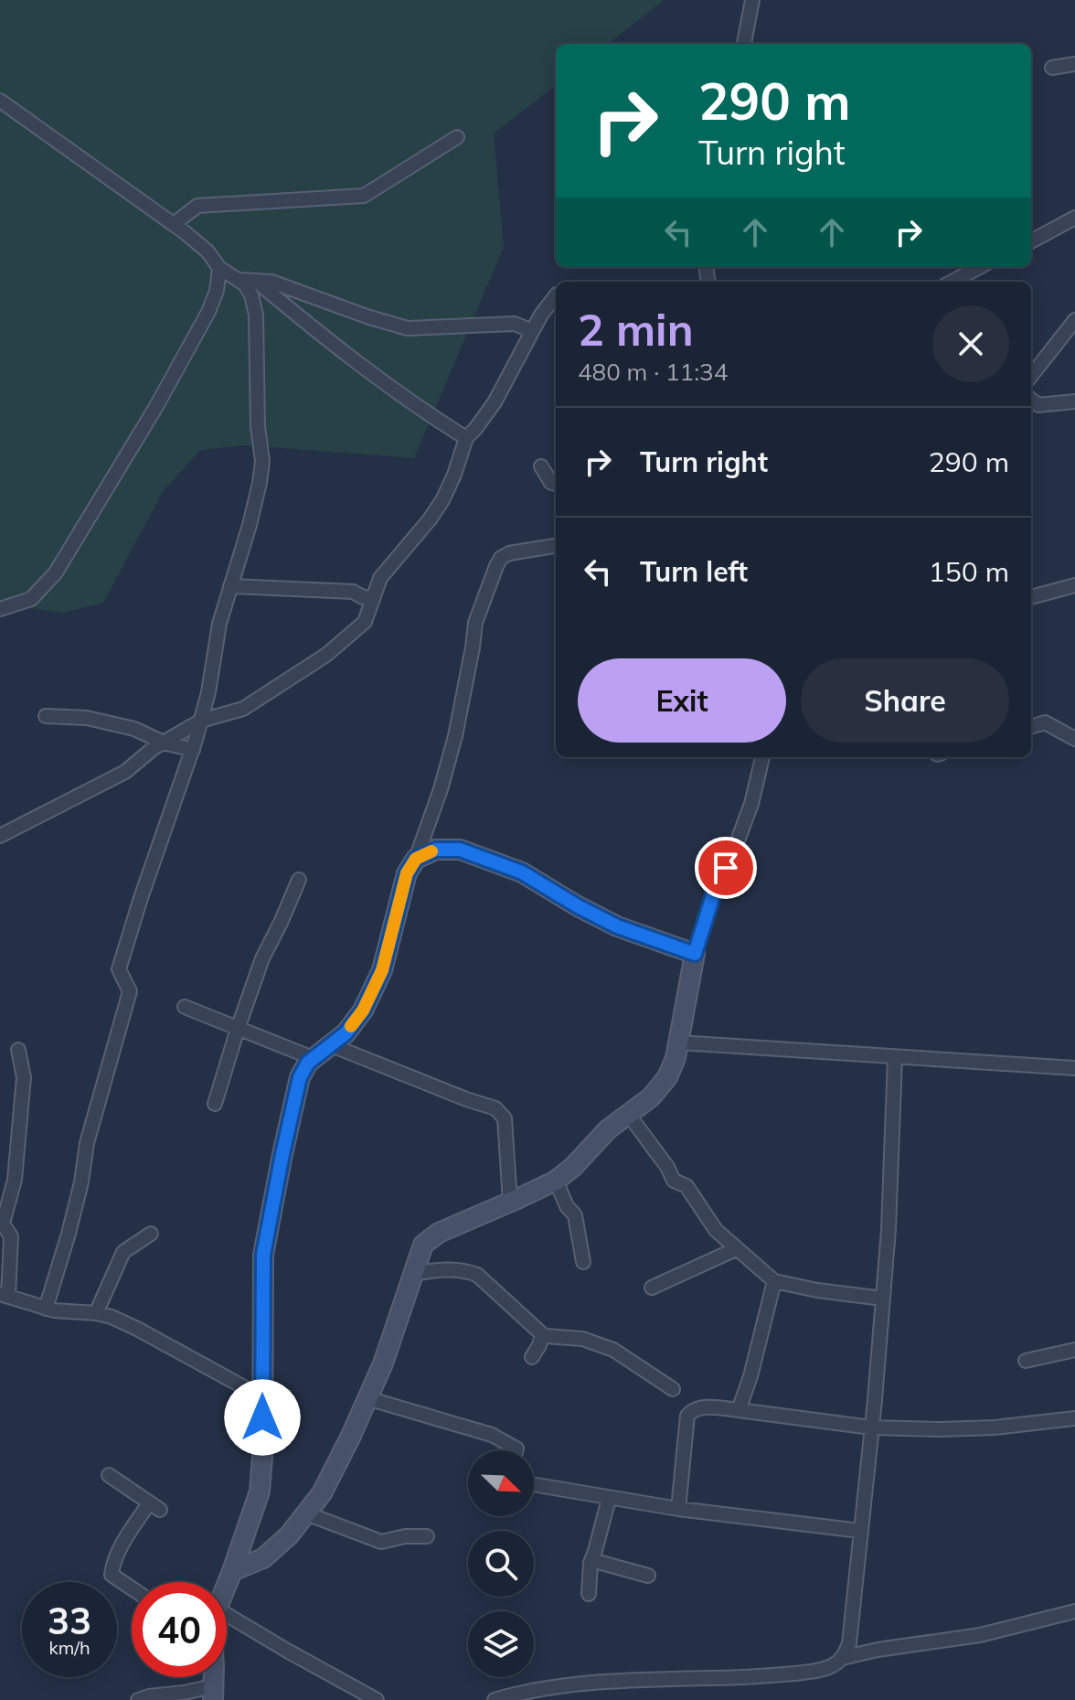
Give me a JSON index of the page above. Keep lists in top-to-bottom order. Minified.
{"north":"bottom right","page":{"turn":["290 m","Turn right"],"heading":["2 min","480 m · 11:34"],"list":[{"name":"Turn right","value":"290 m"},{"name":"Turn left","value":"150 m"}],"buttons":["Exit","Share"],"speed":"33 km/h","limit":"40"}}
